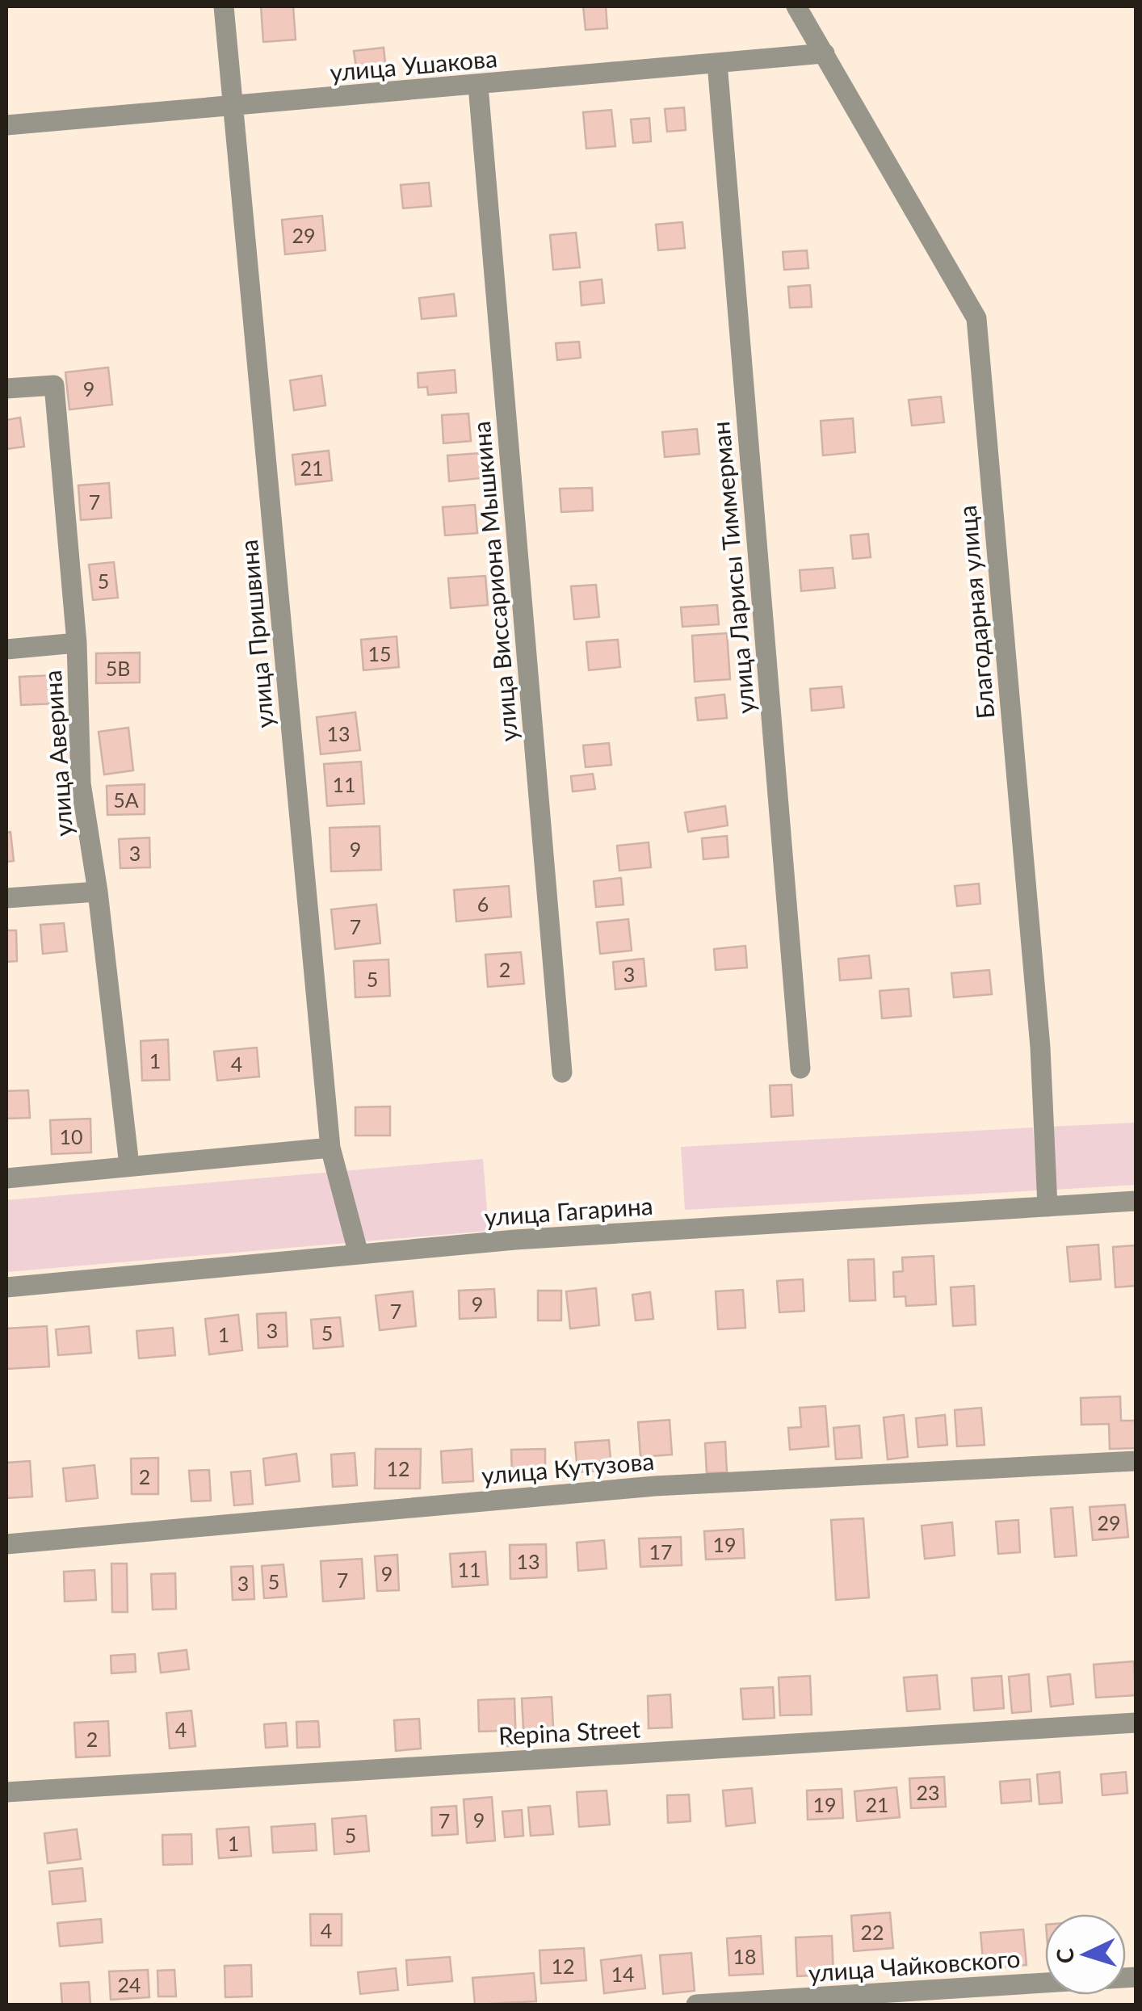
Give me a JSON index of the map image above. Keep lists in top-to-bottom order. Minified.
{"streets":{"street":["улица Ушакова","улица Ларисы Тиммерман","улица Виссариона Мышкина","Благодарная улица","улица Пришвина","улица Аверина","улица Гагарина","улица Кутузова","Repina Street","улица Чайковского"]},"crossings":[["улица Ушакова","улица Ларисы Тиммерман"],["улица Ушакова","улица Виссариона Мышкина"],["улица Ушакова","Благодарная улица"],["улица Ушакова","улица Пришвина"],["Благодарная улица","улица Гагарина"],["улица Пришвина","улица Гагарина"]],"house_numbers":["29","9","21","7","5","15","5В","13","11","5А","9","3","6","7","2","3","5","1","4","10","9","7","3","5","1","12","2","29","19","17","13","11","9","7","5","3","4","2","23","19","21","9","7","5","1","4","22","18","12","14","24"],"north":"left"}
